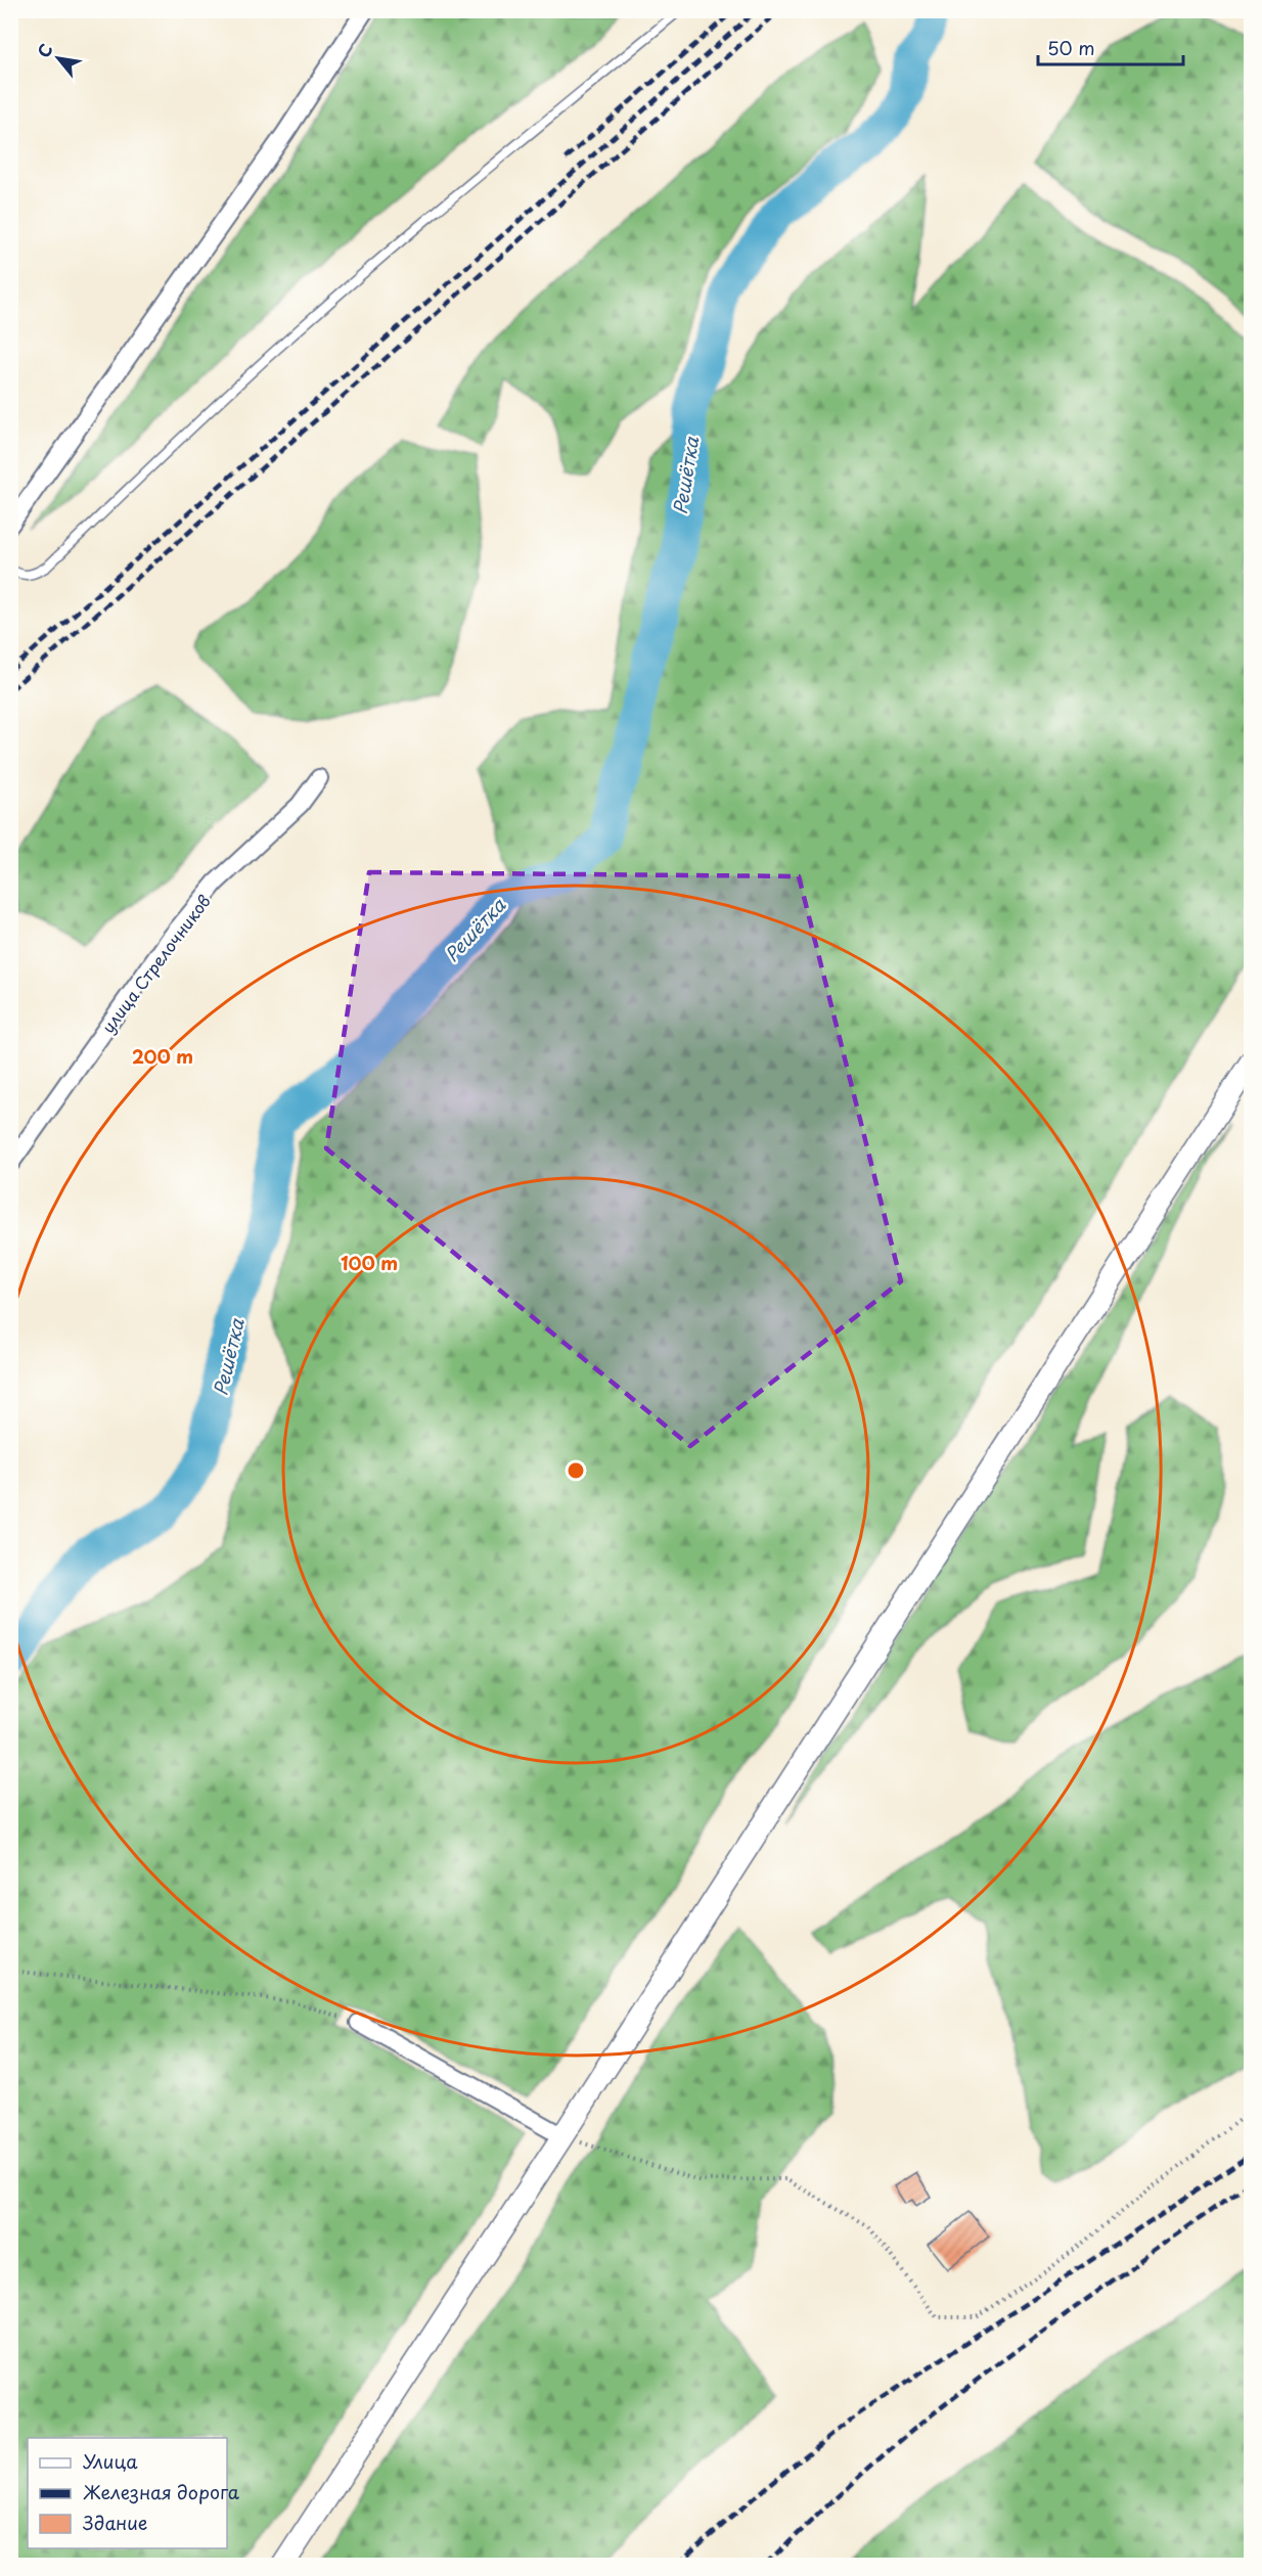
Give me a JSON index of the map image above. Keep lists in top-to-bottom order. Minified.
{"streets":{"street":["улица Стрелочников"]},"water":["Решётка"],"legend":["Улица","Железная дорога","Здание"],"scale_bar":"50 m","north":"top left","rings":["200 m","100 m"]}
